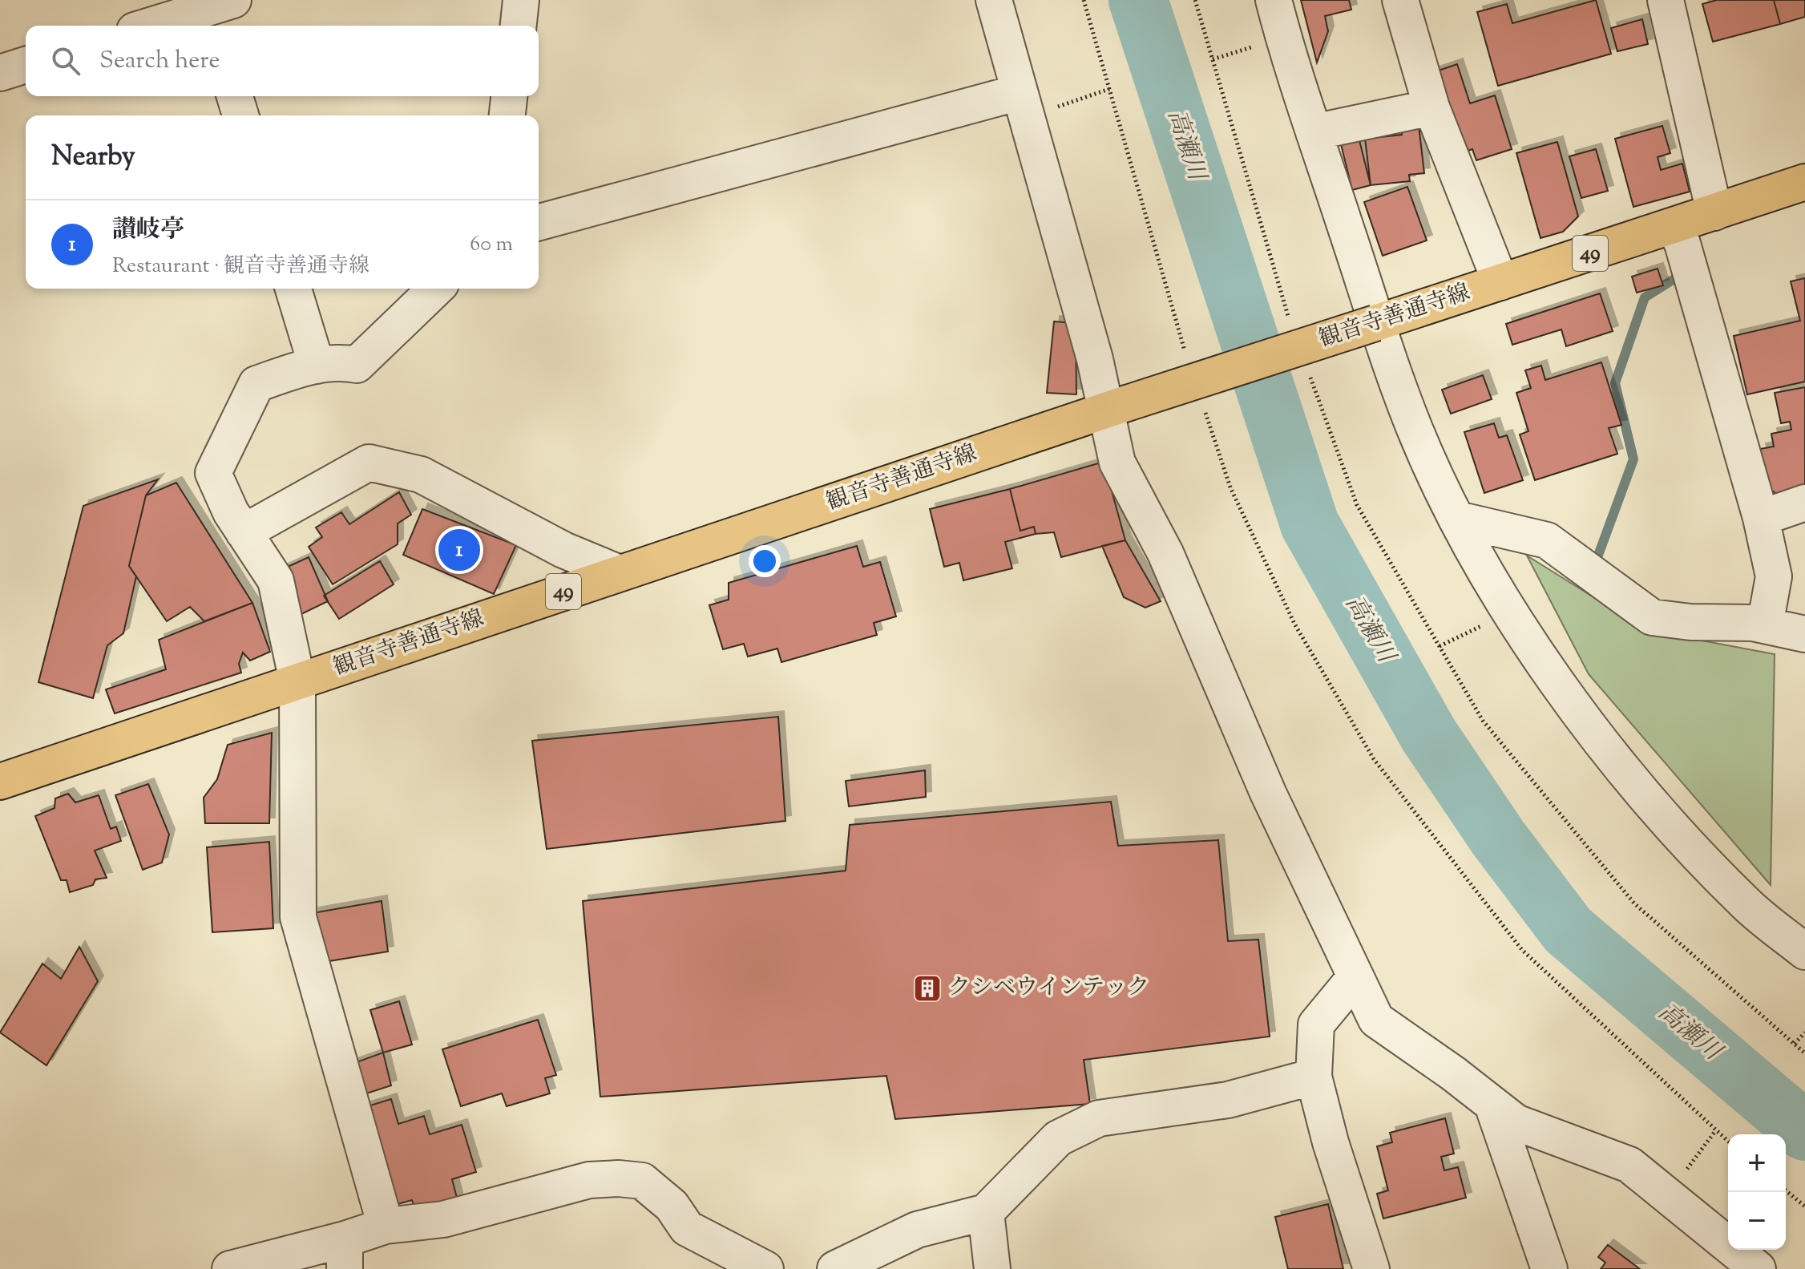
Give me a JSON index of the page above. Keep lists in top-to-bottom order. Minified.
{"streets":{"main road":["49","観音寺善通寺線"]},"water":["高瀬川"],"places":{"building":["クシベウインテック"]},"page":{"search":"Search here","heading":"Nearby","list":[{"mark":"1","name":"讃岐亭","note":"Restaurant · 観音寺善通寺線","value":"60 m"}],"pins":"1","map_buttons":["+","−"]}}
